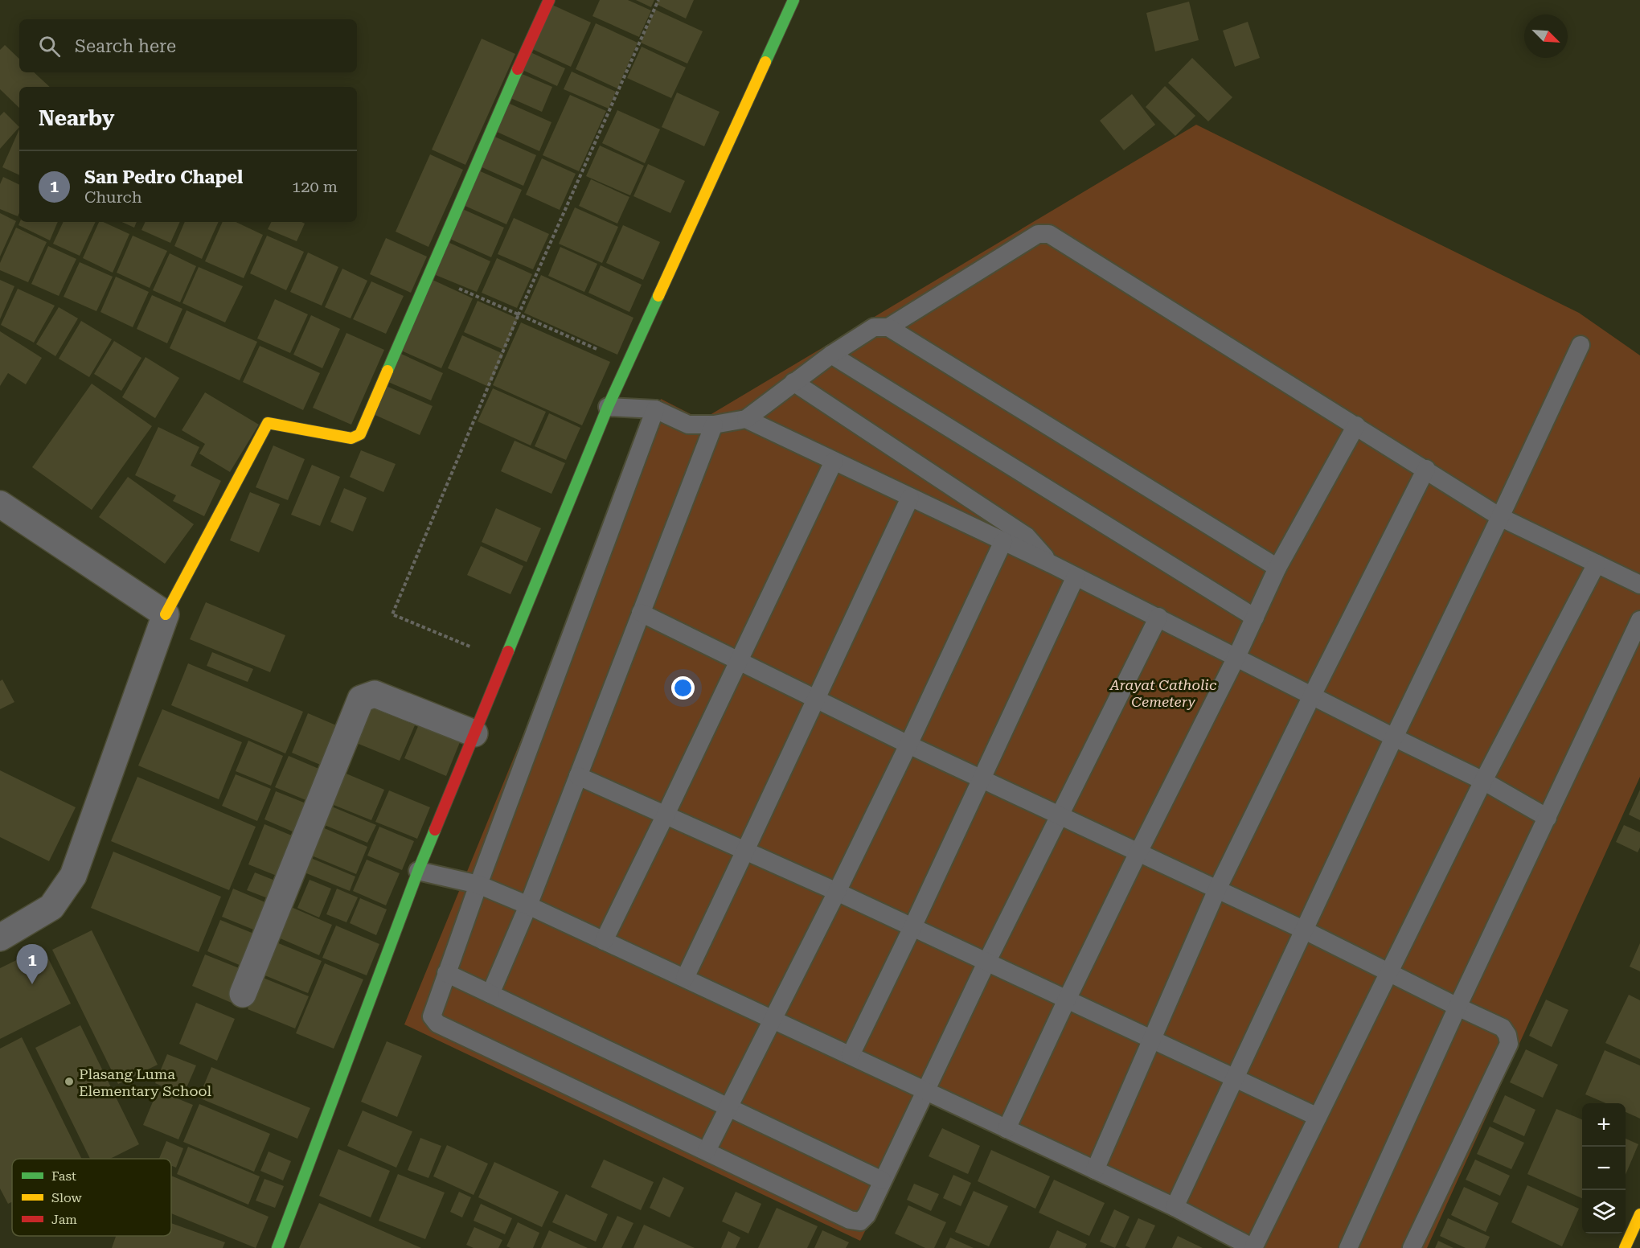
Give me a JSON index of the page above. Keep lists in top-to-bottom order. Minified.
{"parks":["Arayat Catholic Cemetery"],"places":["Plasang Luma Elementary School"],"legend":["Fast","Slow","Jam"],"north":"bottom right","page":{"search":"Search here","heading":"Nearby","list":[{"mark":"1","name":"San Pedro Chapel","note":"Church","value":"120 m"}],"pins":"1","map_buttons":["+","−"]}}
